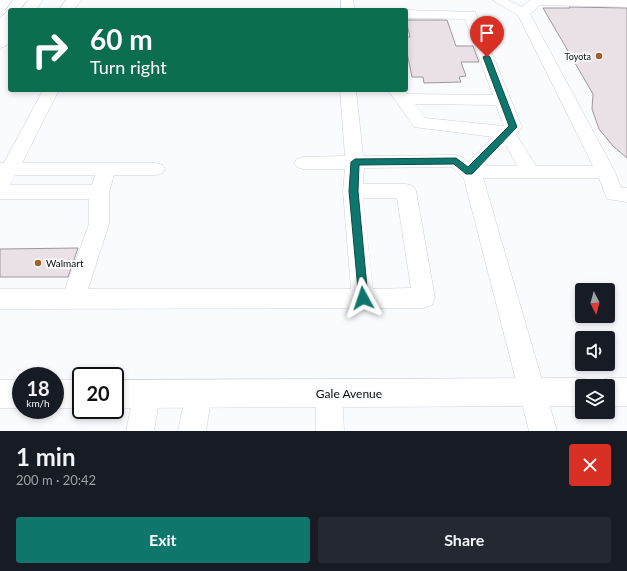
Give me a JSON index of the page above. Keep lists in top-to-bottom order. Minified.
{"streets":{"main road":["Gale Avenue"]},"places":["Toyota","Walmart"],"north":"bottom","page":{"turn":["60 m","Turn right"],"speed":"18 km/h","limit":"20","heading":["1 min","200 m · 20:42"],"buttons":["Exit","Share"]}}
